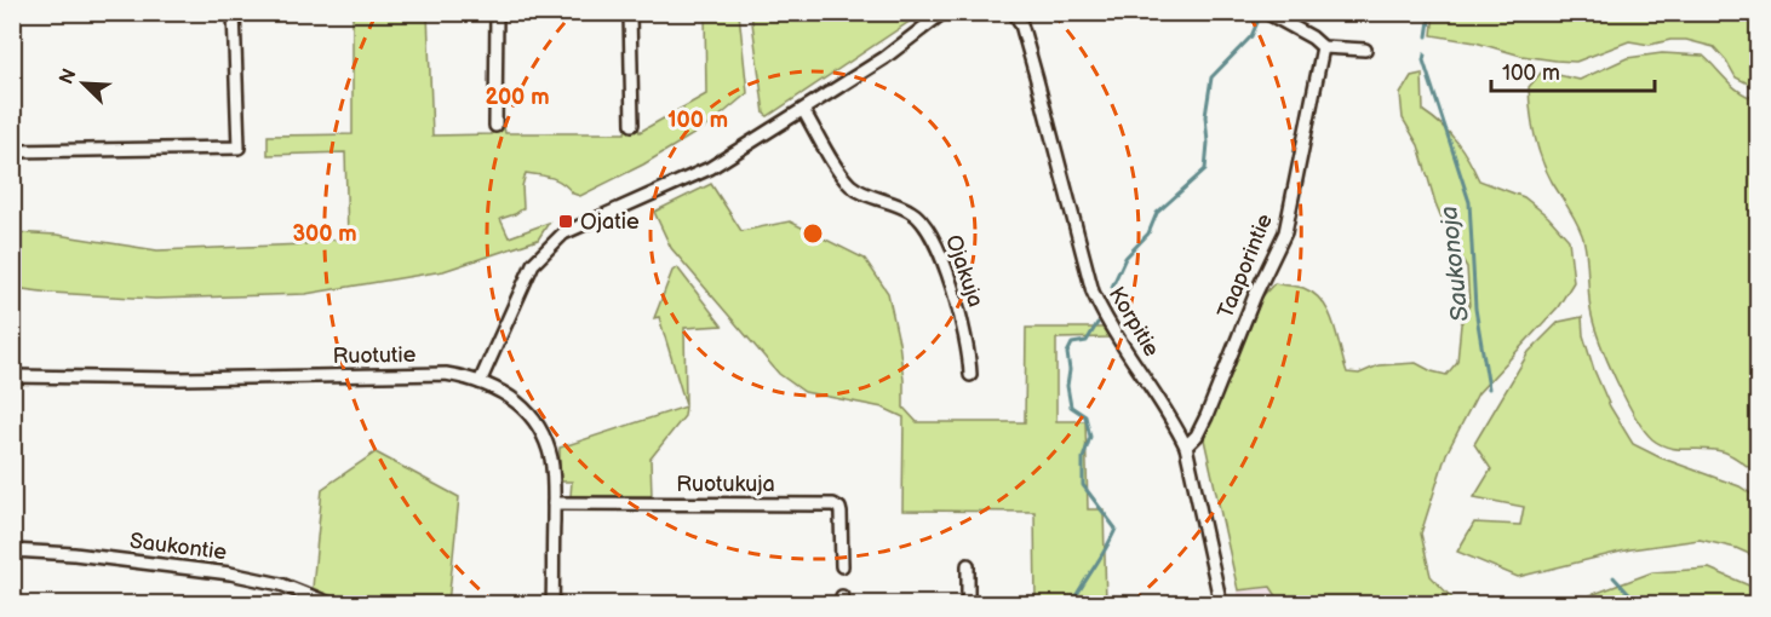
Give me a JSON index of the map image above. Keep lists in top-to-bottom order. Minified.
{"streets":{"street":["Taaporintie","Ojakuja","Korpitie","Ruotutie","Ruotukuja","Saukontie"]},"crossings":[["Taaporintie","Korpitie"],["Ruotutie","Ruotukuja"]],"water":["Saukonoja"],"places":{"transit":["Ojatie"]},"scale_bar":"100 m","north":"top left","rings":["200 m","100 m","300 m"]}
